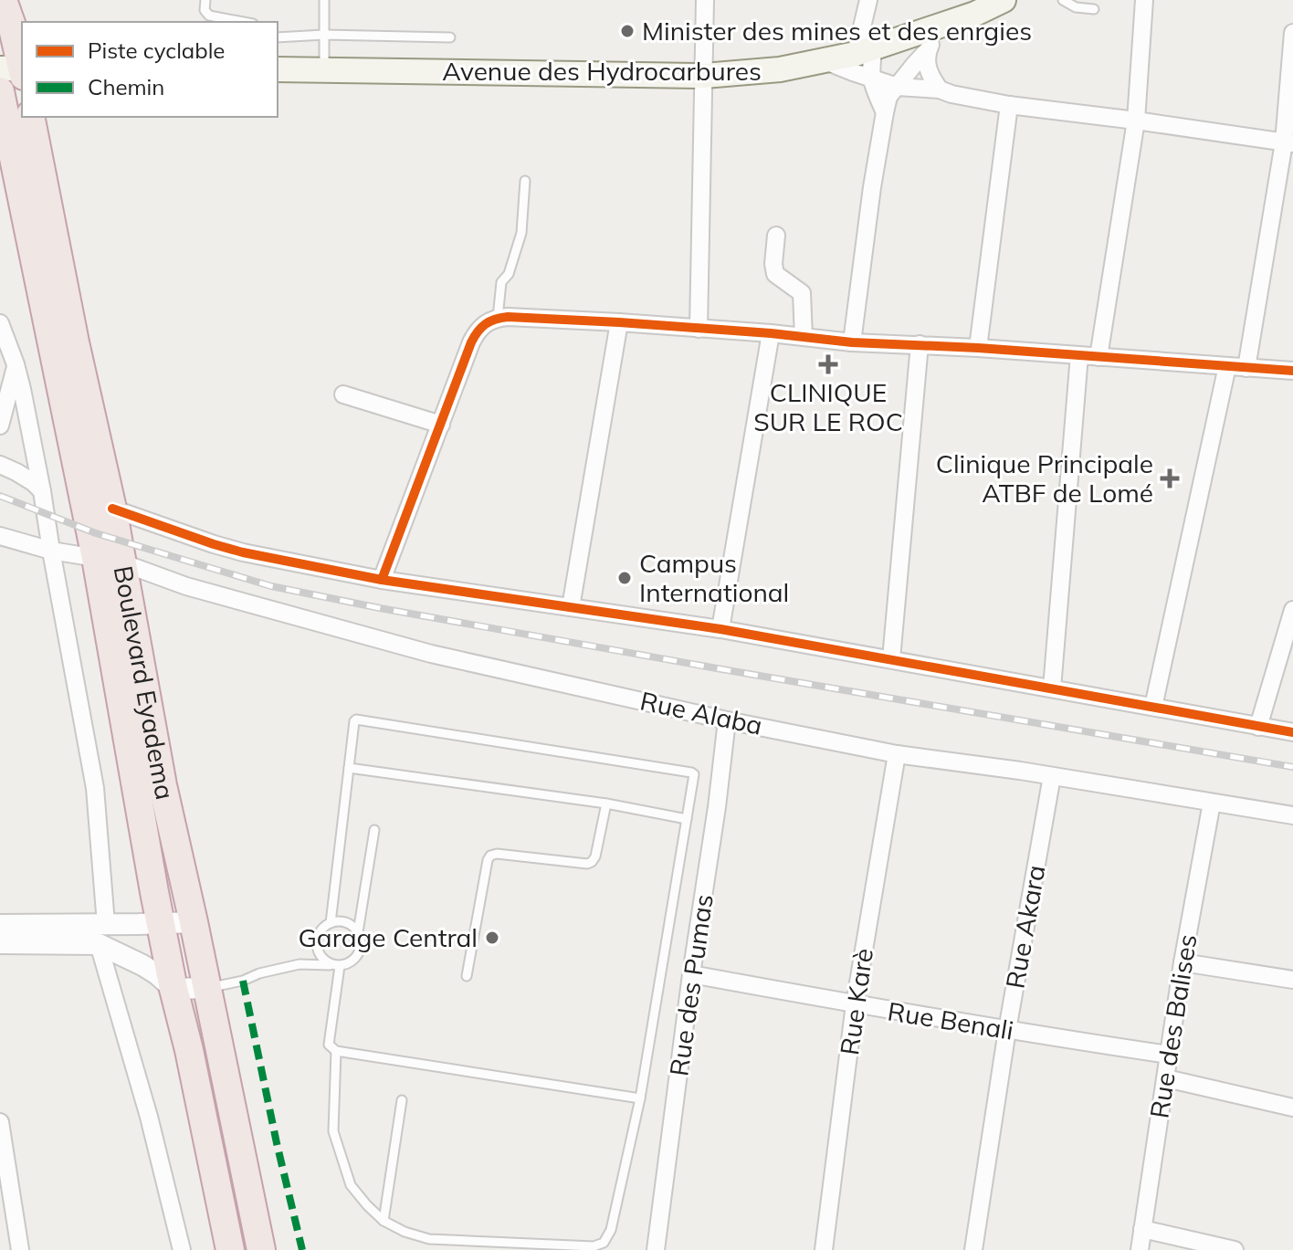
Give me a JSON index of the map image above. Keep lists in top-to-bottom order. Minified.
{"streets":{"highway":["Boulevard Eyadema"],"main road":["Avenue des Hydrocarbures"],"street":["Rue Alaba","Rue Akara","Rue des Pumas","Rue Karè","Rue Benali","Rue des Balises"]},"crossings":[["Boulevard Eyadema","Rue Alaba"],["Rue Alaba","Rue Akara"],["Rue Alaba","Rue des Pumas"],["Rue Alaba","Rue Karè"],["Rue Alaba","Rue des Balises"],["Rue Akara","Rue Benali"],["Rue des Pumas","Rue Benali"],["Rue Karè","Rue Benali"],["Rue Benali","Rue des Balises"]],"places":{"other":["Minister des mines et des enrgies","Campus International","Garage Central"],"health":["CLINIQUE SUR LE ROC","Clinique Principale ATBF de Lomé"]},"legend":["Piste cyclable","Chemin"]}
